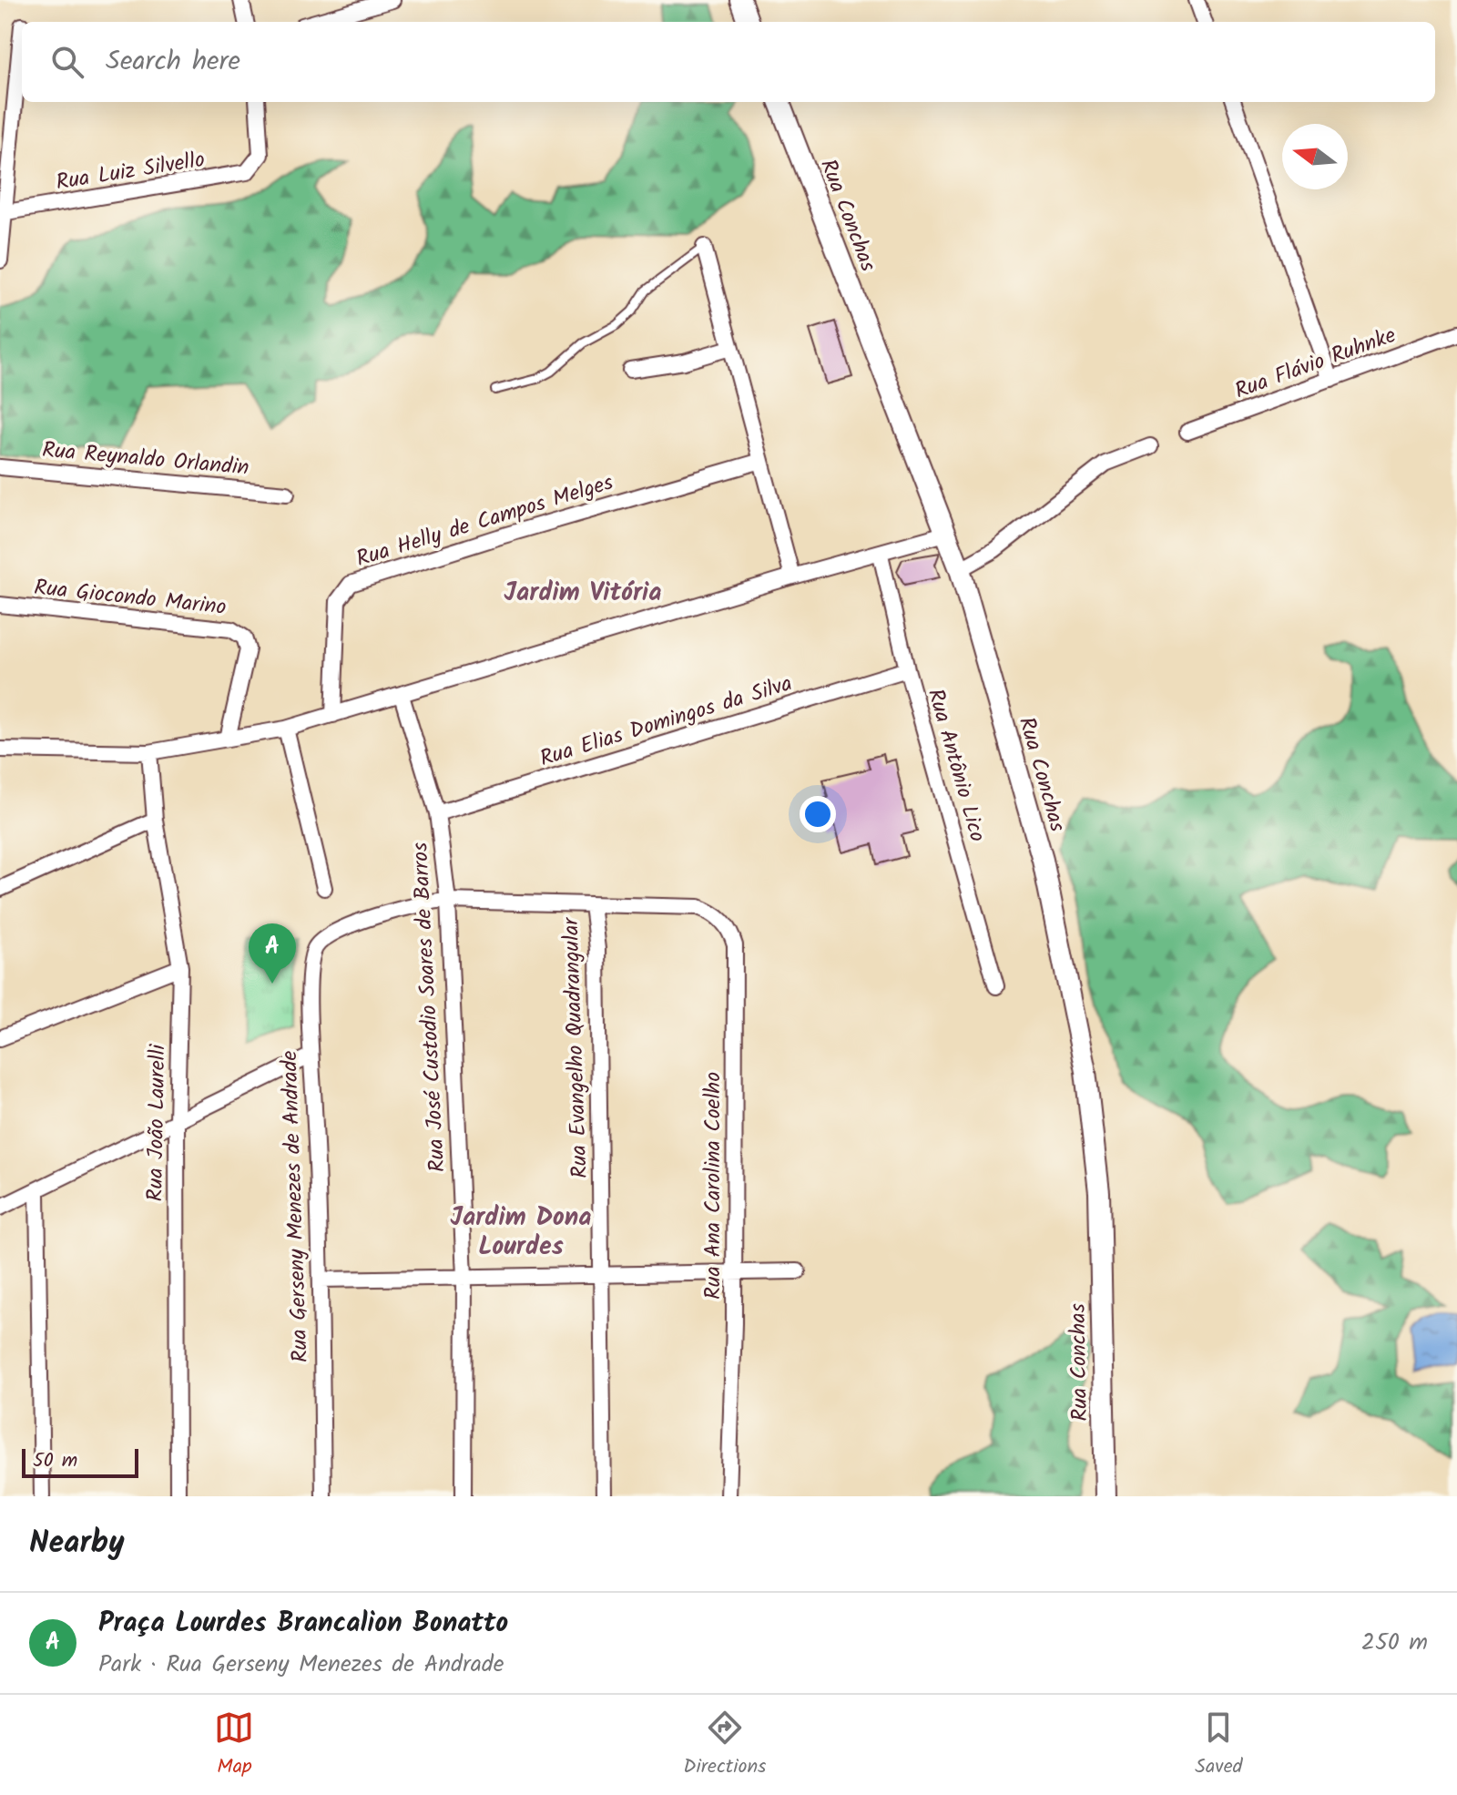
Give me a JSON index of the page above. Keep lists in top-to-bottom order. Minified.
{"streets":{"main road":["Rua Conchas"],"street":["Rua Luiz Silvello","Rua Flávio Ruhnke","Rua Reynaldo Orlandin","Rua Helly de Campos Melges","Rua Giocondo Marino","Rua Elias Domingos da Silva","Rua Antônio Lico","Rua José Custodio Soares de Barros","Rua Evangelho Quadrangular","Rua João Laurelli","Rua Ana Carolina Coelho","Rua Gerseny Menezes de Andrade"]},"crossings":[["Rua Elias Domingos da Silva","Rua Antônio Lico"],["Rua Elias Domingos da Silva","Rua José Custodio Soares de Barros"],["Rua José Custodio Soares de Barros","Rua Ana Carolina Coelho"],["Rua Evangelho Quadrangular","Rua Ana Carolina Coelho"],["Rua Ana Carolina Coelho","Rua Gerseny Menezes de Andrade"]],"districts":["Jardim Vitória","Jardim Dona Lourdes"],"scale_bar":"50 m","north":"left","page":{"search":"Search here","pins":"A","scale":"50 m","heading":"Nearby","list":[{"mark":"A","name":"Praça Lourdes Brancalion Bonatto","note":"Park · Rua Gerseny Menezes de Andrade","value":"250 m"}],"nav":["Map","Directions","Saved"]}}
